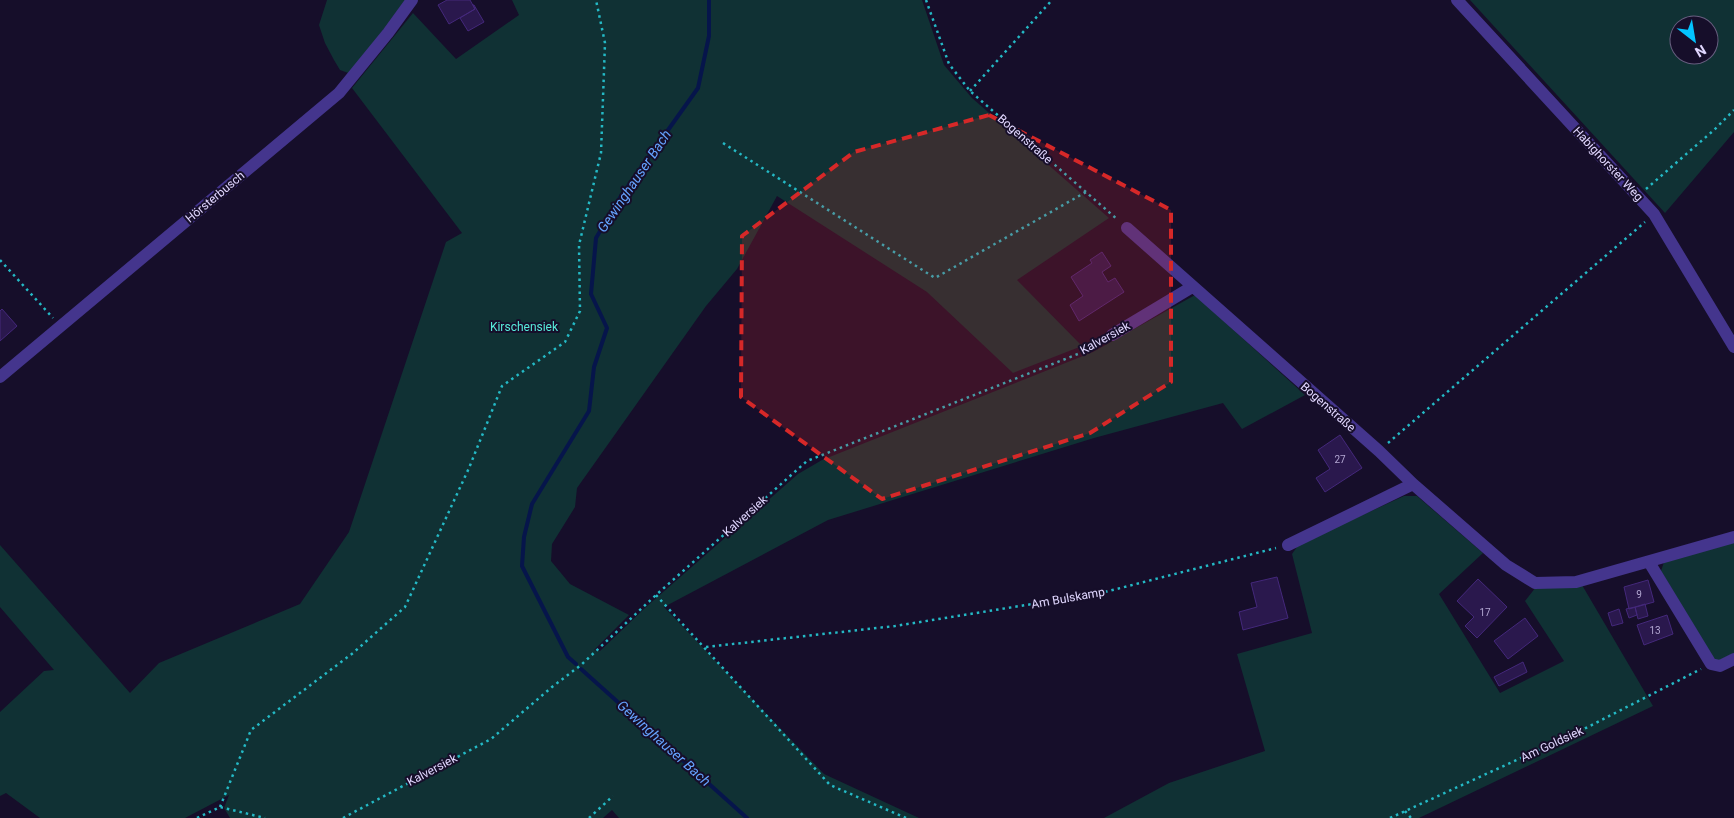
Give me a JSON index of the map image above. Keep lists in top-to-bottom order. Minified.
{"streets":{"street":["Bogenstraße","Habighorster Weg","Hörsterbusch","Kalversiek"],"path":["Am Bulskamp","Am Goldsiek"]},"crossings":[["Bogenstraße","Kalversiek"]],"water":["Gewinghauser Bach"],"parks":["Kirschensiek"],"house_numbers":["27","9","17","13"],"north":"bottom right"}
